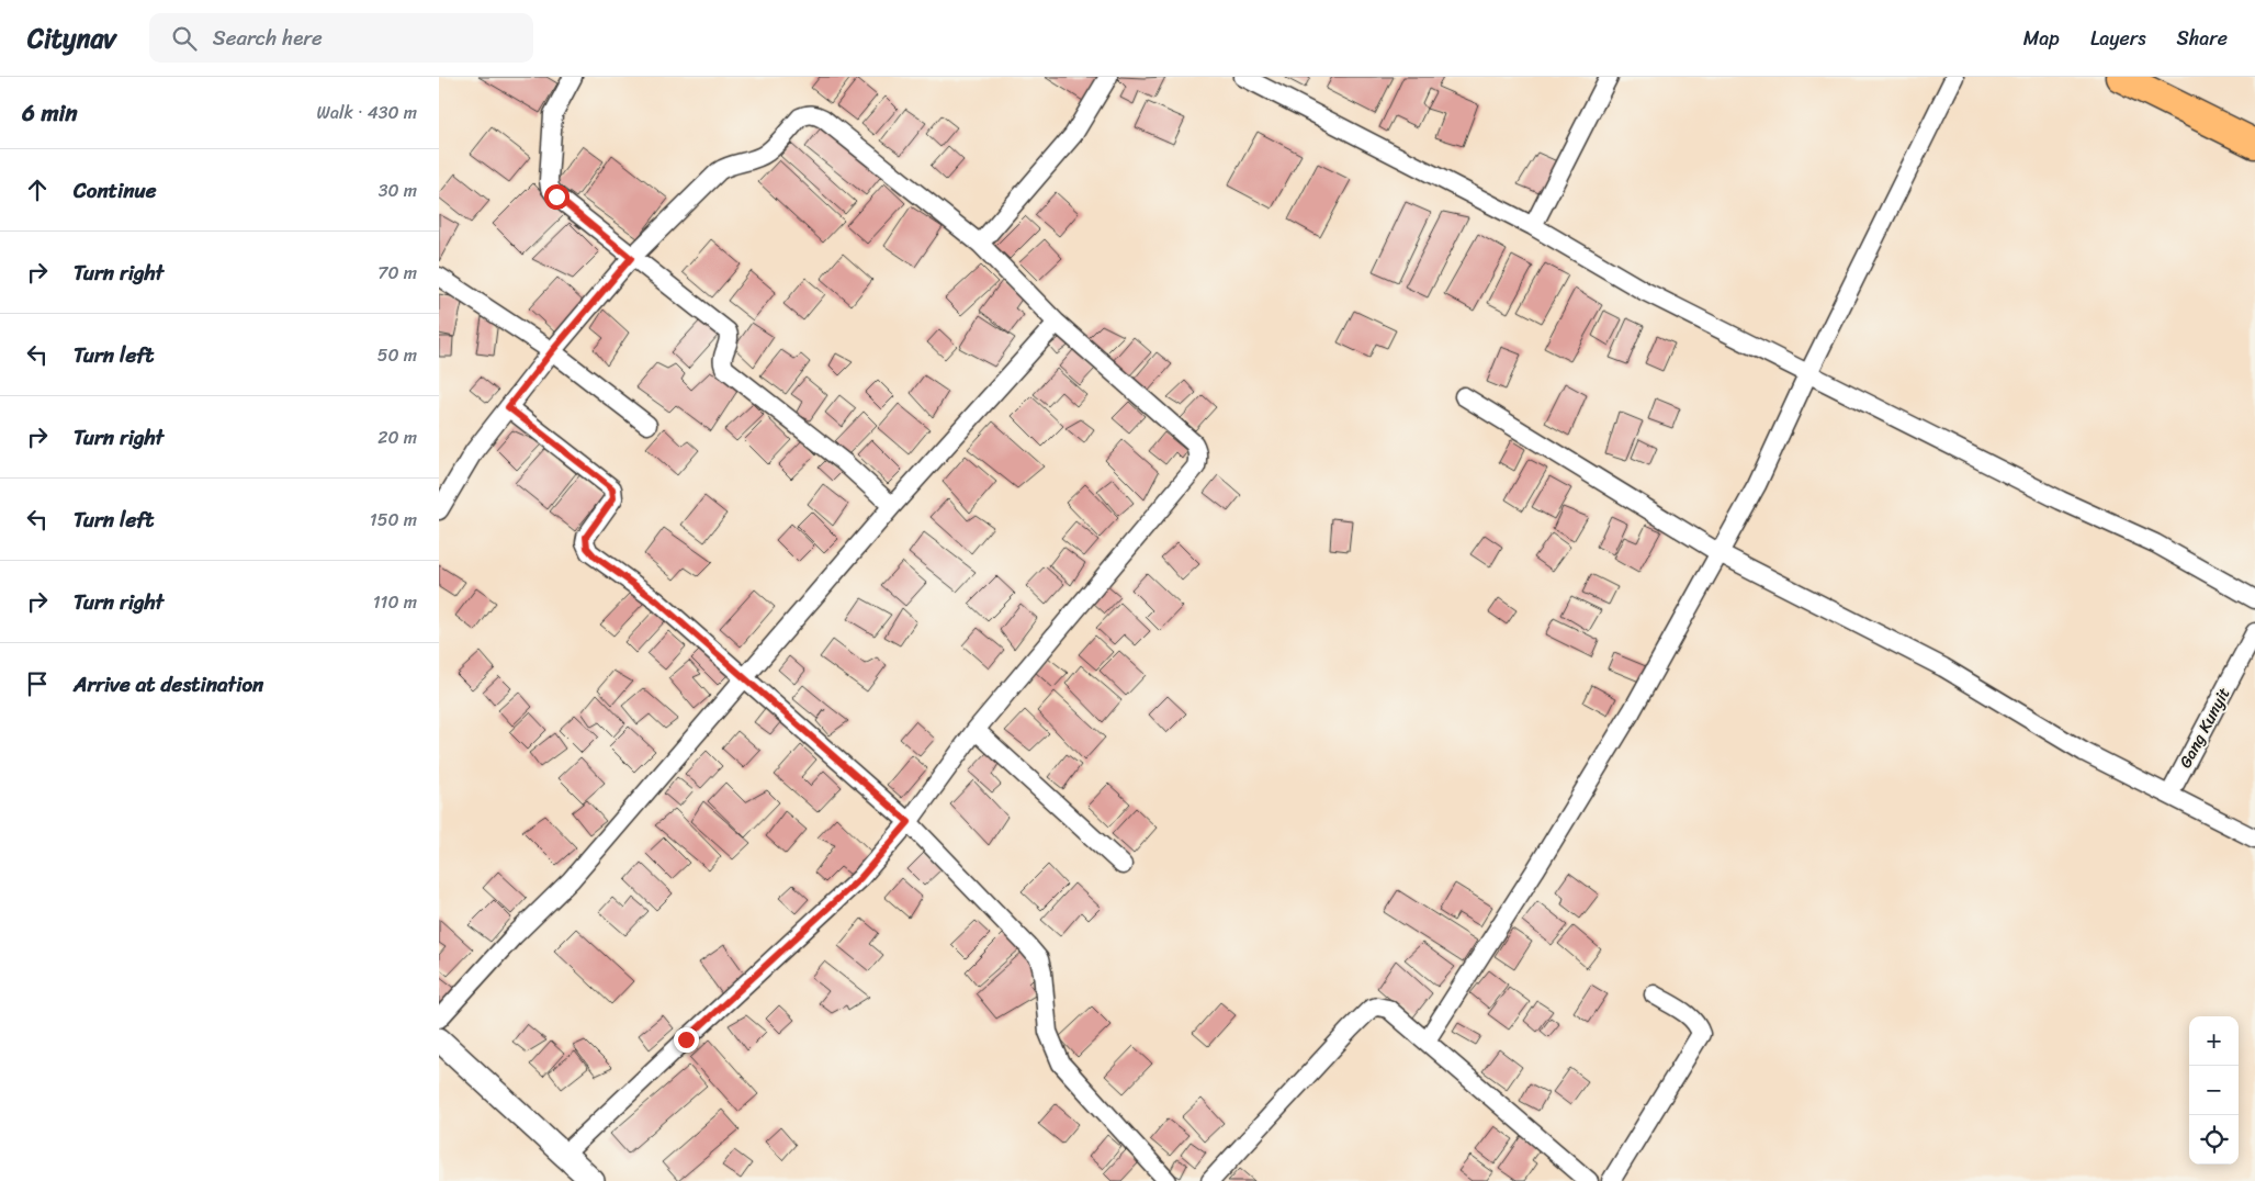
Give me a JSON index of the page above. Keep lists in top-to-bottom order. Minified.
{"streets":{"street":["Gang Kunyit"]},"page":{"header":"Citynav","search":"Search here","nav":["Map","Layers","Share"],"heading":["6 min","Walk · 430 m"],"list":[["Continue","30 m"],["Turn right","70 m"],["Turn left","50 m"],["Turn right","20 m"],["Turn left","150 m"],["Turn right","110 m"],"Arrive at destination"],"map_buttons":["+","−"]}}
